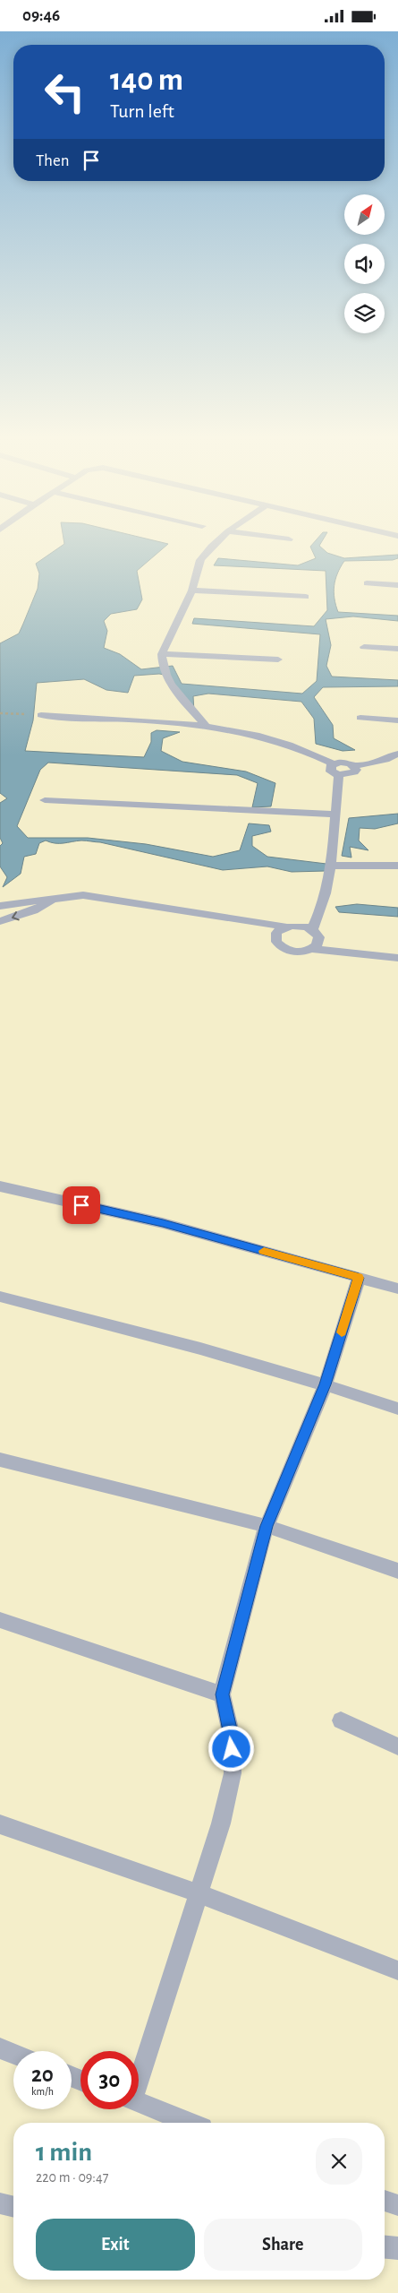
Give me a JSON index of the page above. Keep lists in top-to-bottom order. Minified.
{"north":"top right","page":{"status":"09:46","turn":["140 m","Turn left"],"then":"Then","speed":"20 km/h","limit":"30","heading":["1 min","220 m · 09:47"],"buttons":["Exit","Share"]}}
